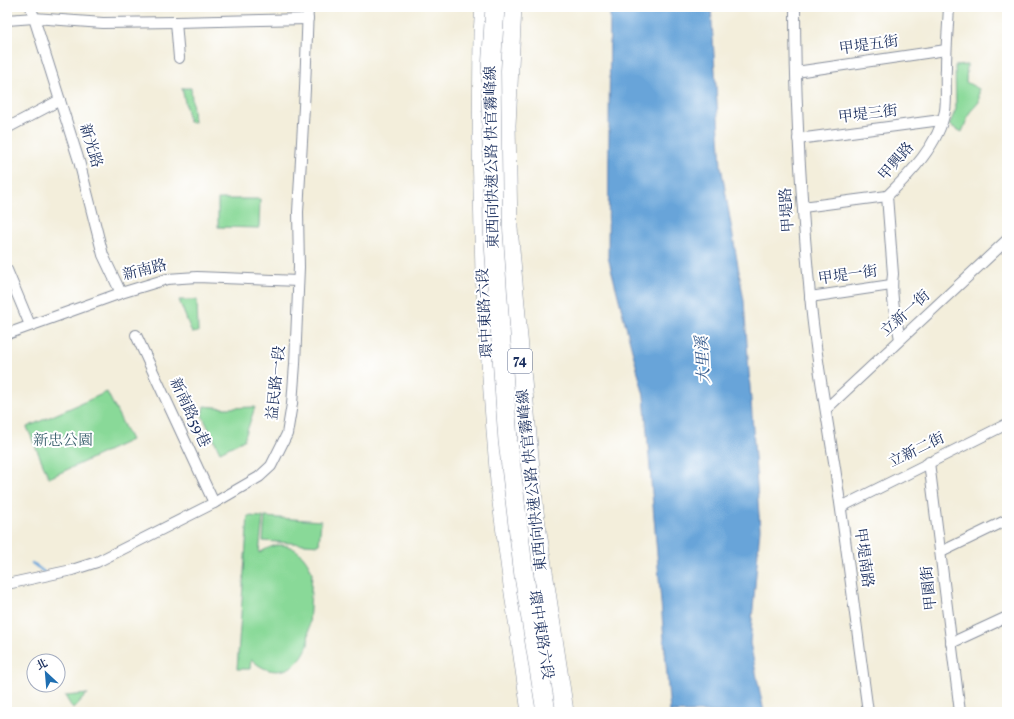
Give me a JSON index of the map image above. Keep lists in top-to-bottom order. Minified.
{"streets":{"highway":["東西向快速公路 快官霧峰線","74"],"street":["甲堤五街","甲堤三街","新光路","甲興路","甲堤路","新南路","甲堤一街","環中東路六段","立新一街","益民路一段","新南路59巷","立新二街","甲堤南路","甲園街"]},"crossings":[["甲堤五街","甲興路"],["甲堤五街","甲堤路"],["甲堤三街","甲興路"],["甲堤三街","甲堤路"],["新光路","新南路"],["甲興路","甲堤一街"],["甲興路","立新一街"],["甲堤路","甲堤一街"],["甲堤路","立新一街"],["甲堤路","甲堤南路"],["新南路","益民路一段"],["立新一街","甲堤南路"],["益民路一段","新南路59巷"],["立新二街","甲堤南路"],["立新二街","甲園街"]],"water":["大里溪"],"parks":["新忠公園"],"north":"top left"}
